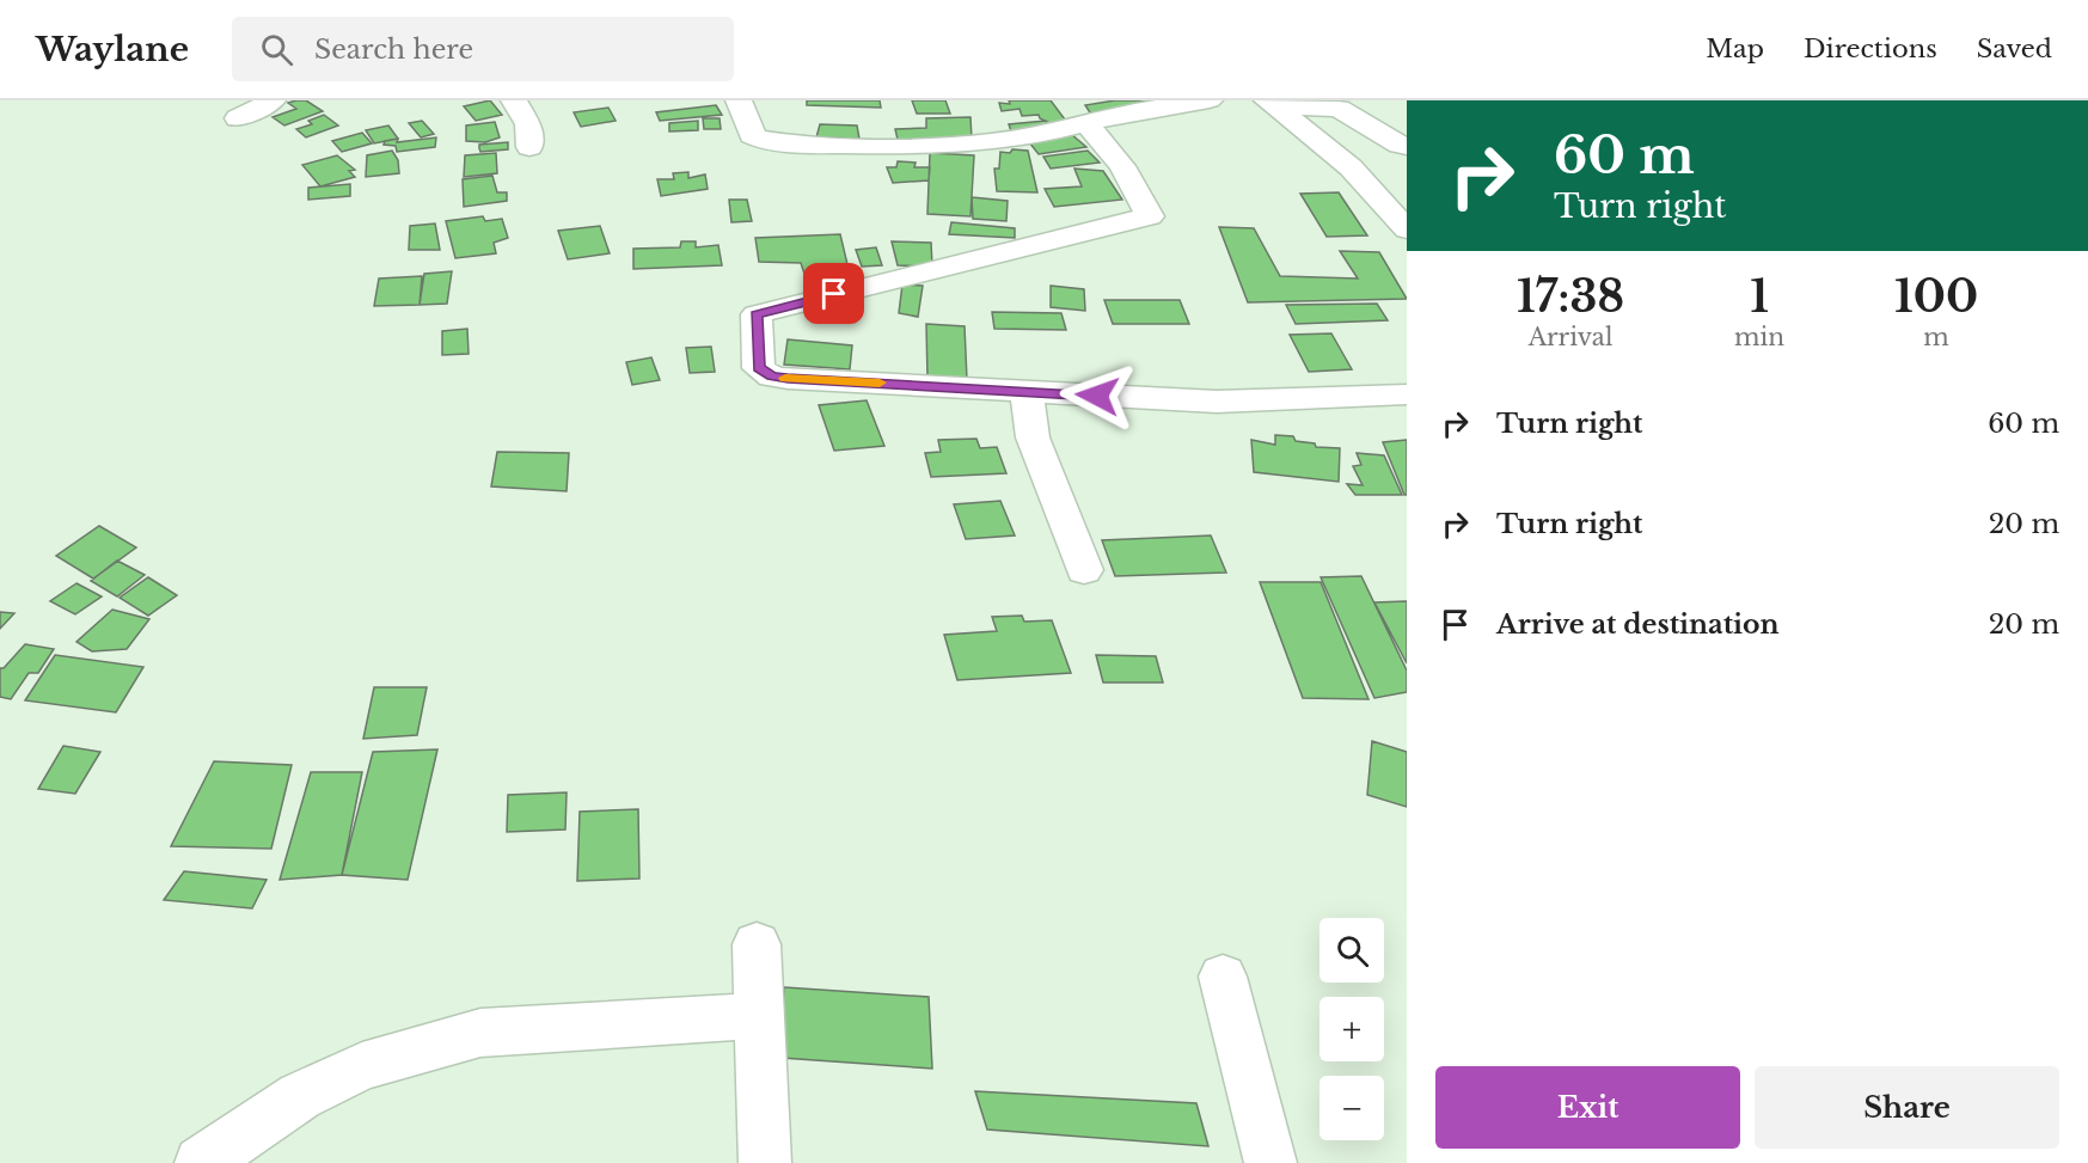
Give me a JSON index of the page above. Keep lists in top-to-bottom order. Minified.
{"page":{"header":"Waylane","search":"Search here","nav":["Map","Directions","Saved"],"turn":["60 m","Turn right"],"eta":["17:38","Arrival","1","min","100","m"],"list":[{"name":"Turn right","value":"60 m"},{"name":"Turn right","value":"20 m"},{"name":"Arrive at destination","value":"20 m"}],"map_buttons":["+","−"],"buttons":["Exit","Share"]}}
